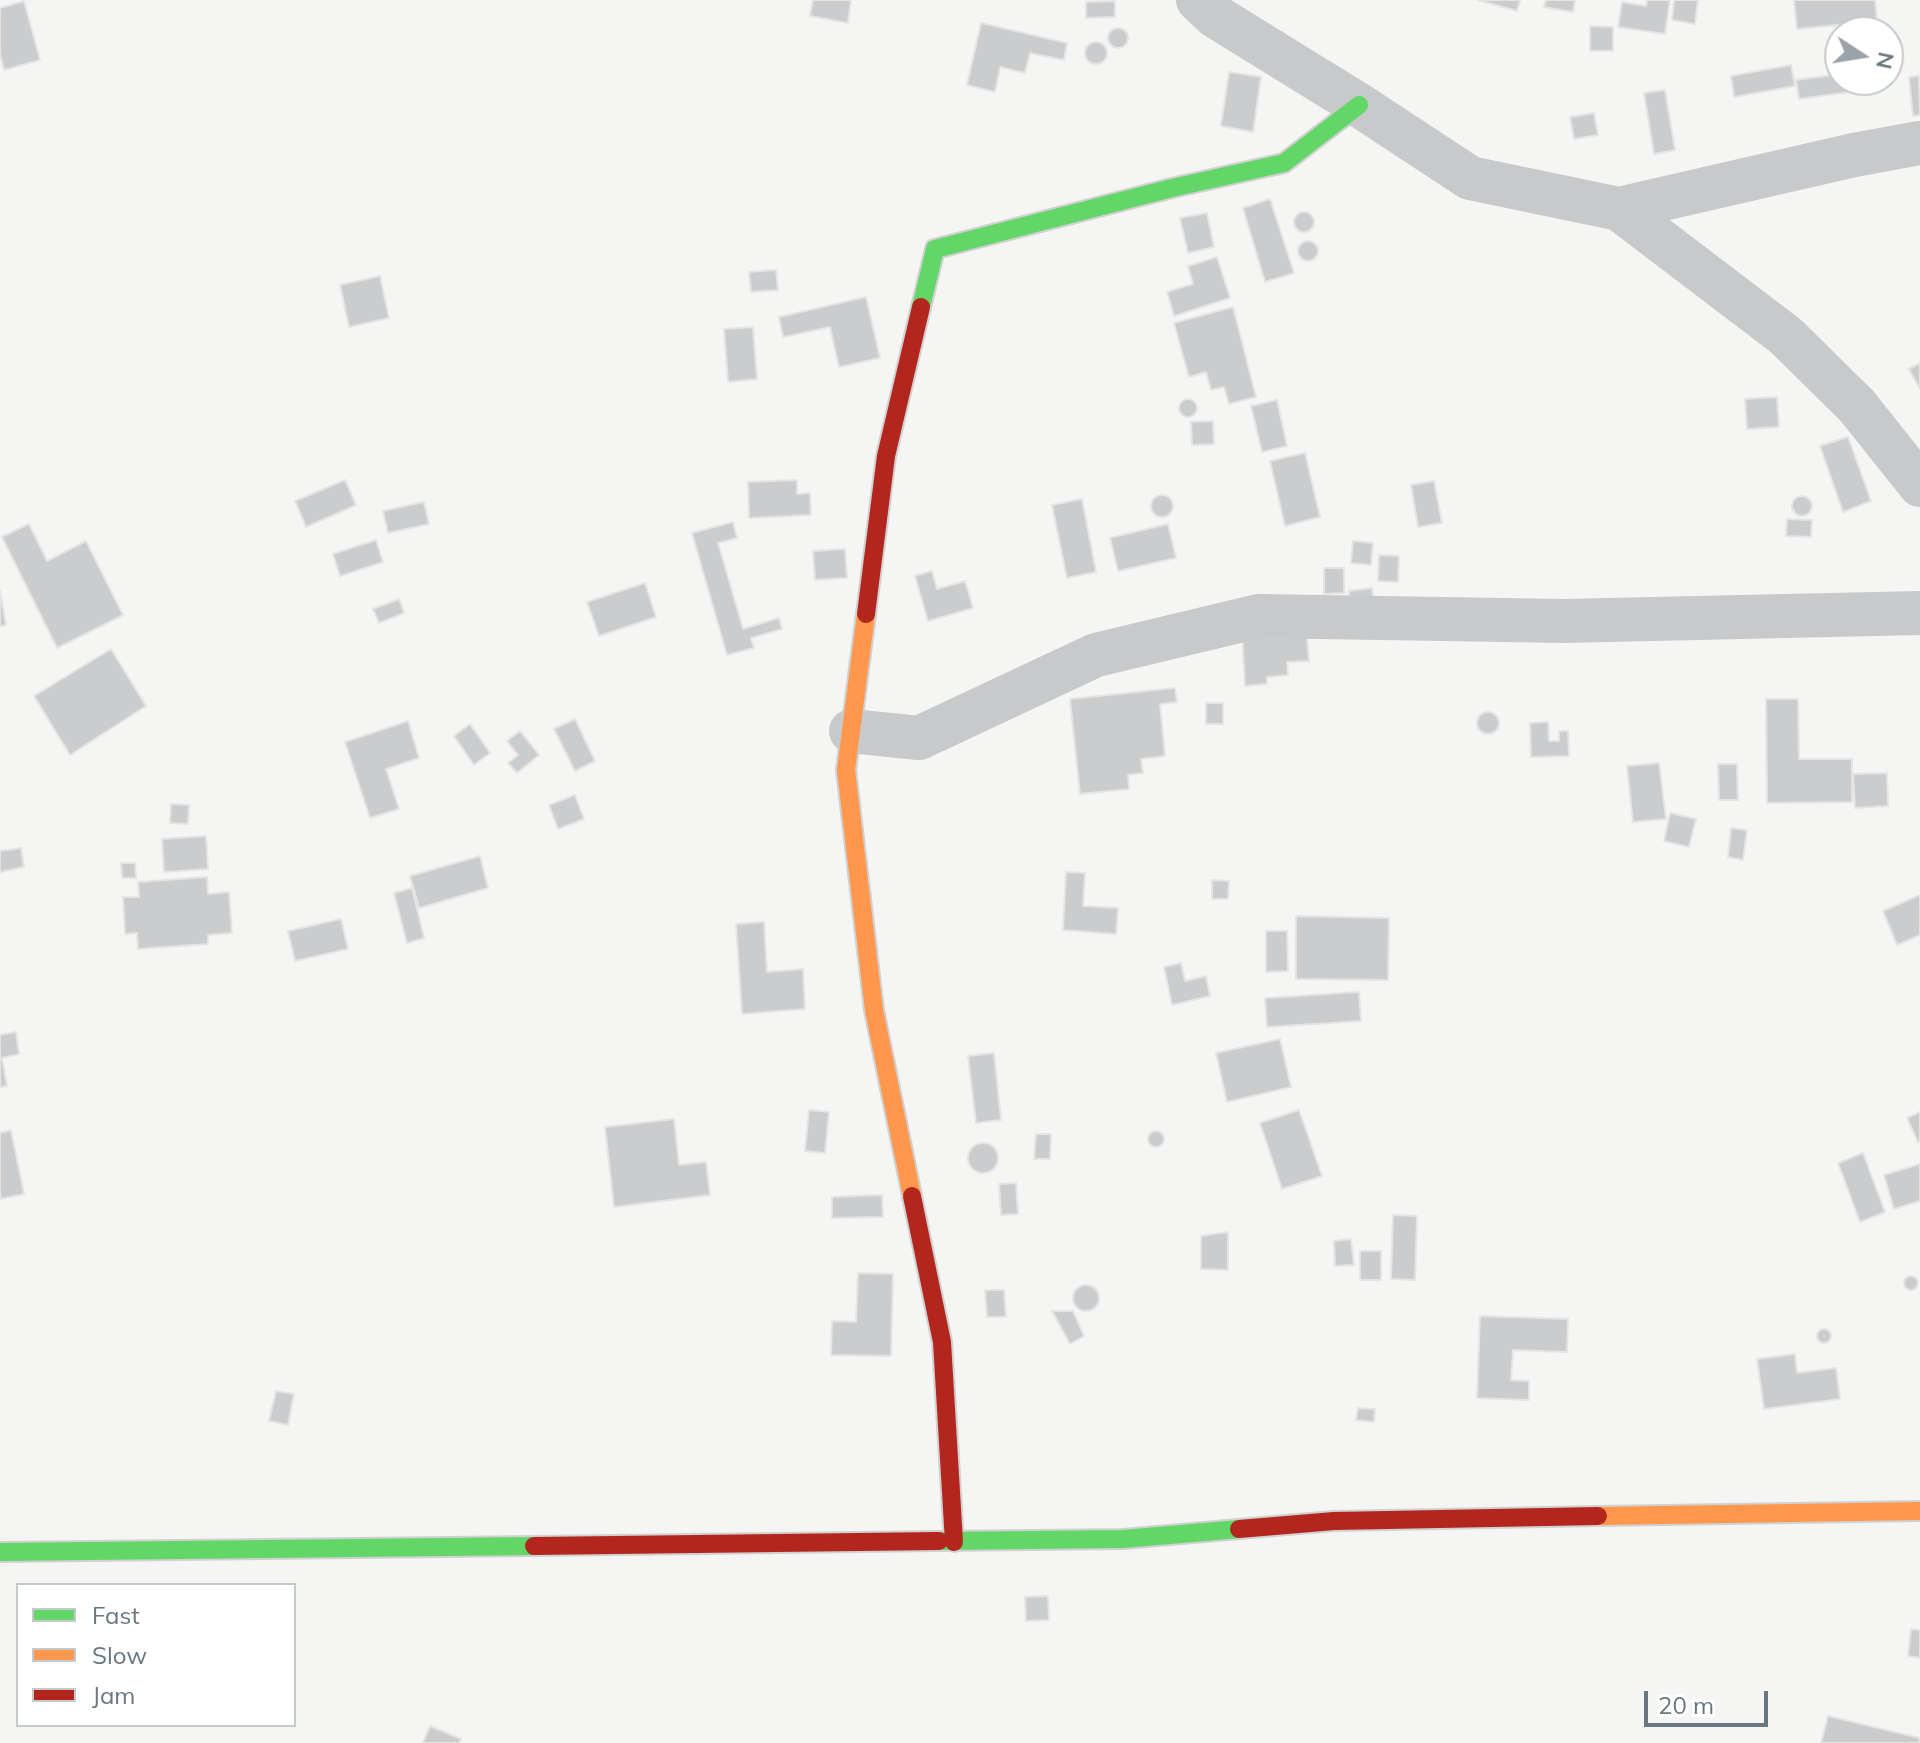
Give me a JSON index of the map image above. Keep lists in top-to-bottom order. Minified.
{"legend":["Fast","Slow","Jam"],"scale_bar":"20 m","north":"right"}
